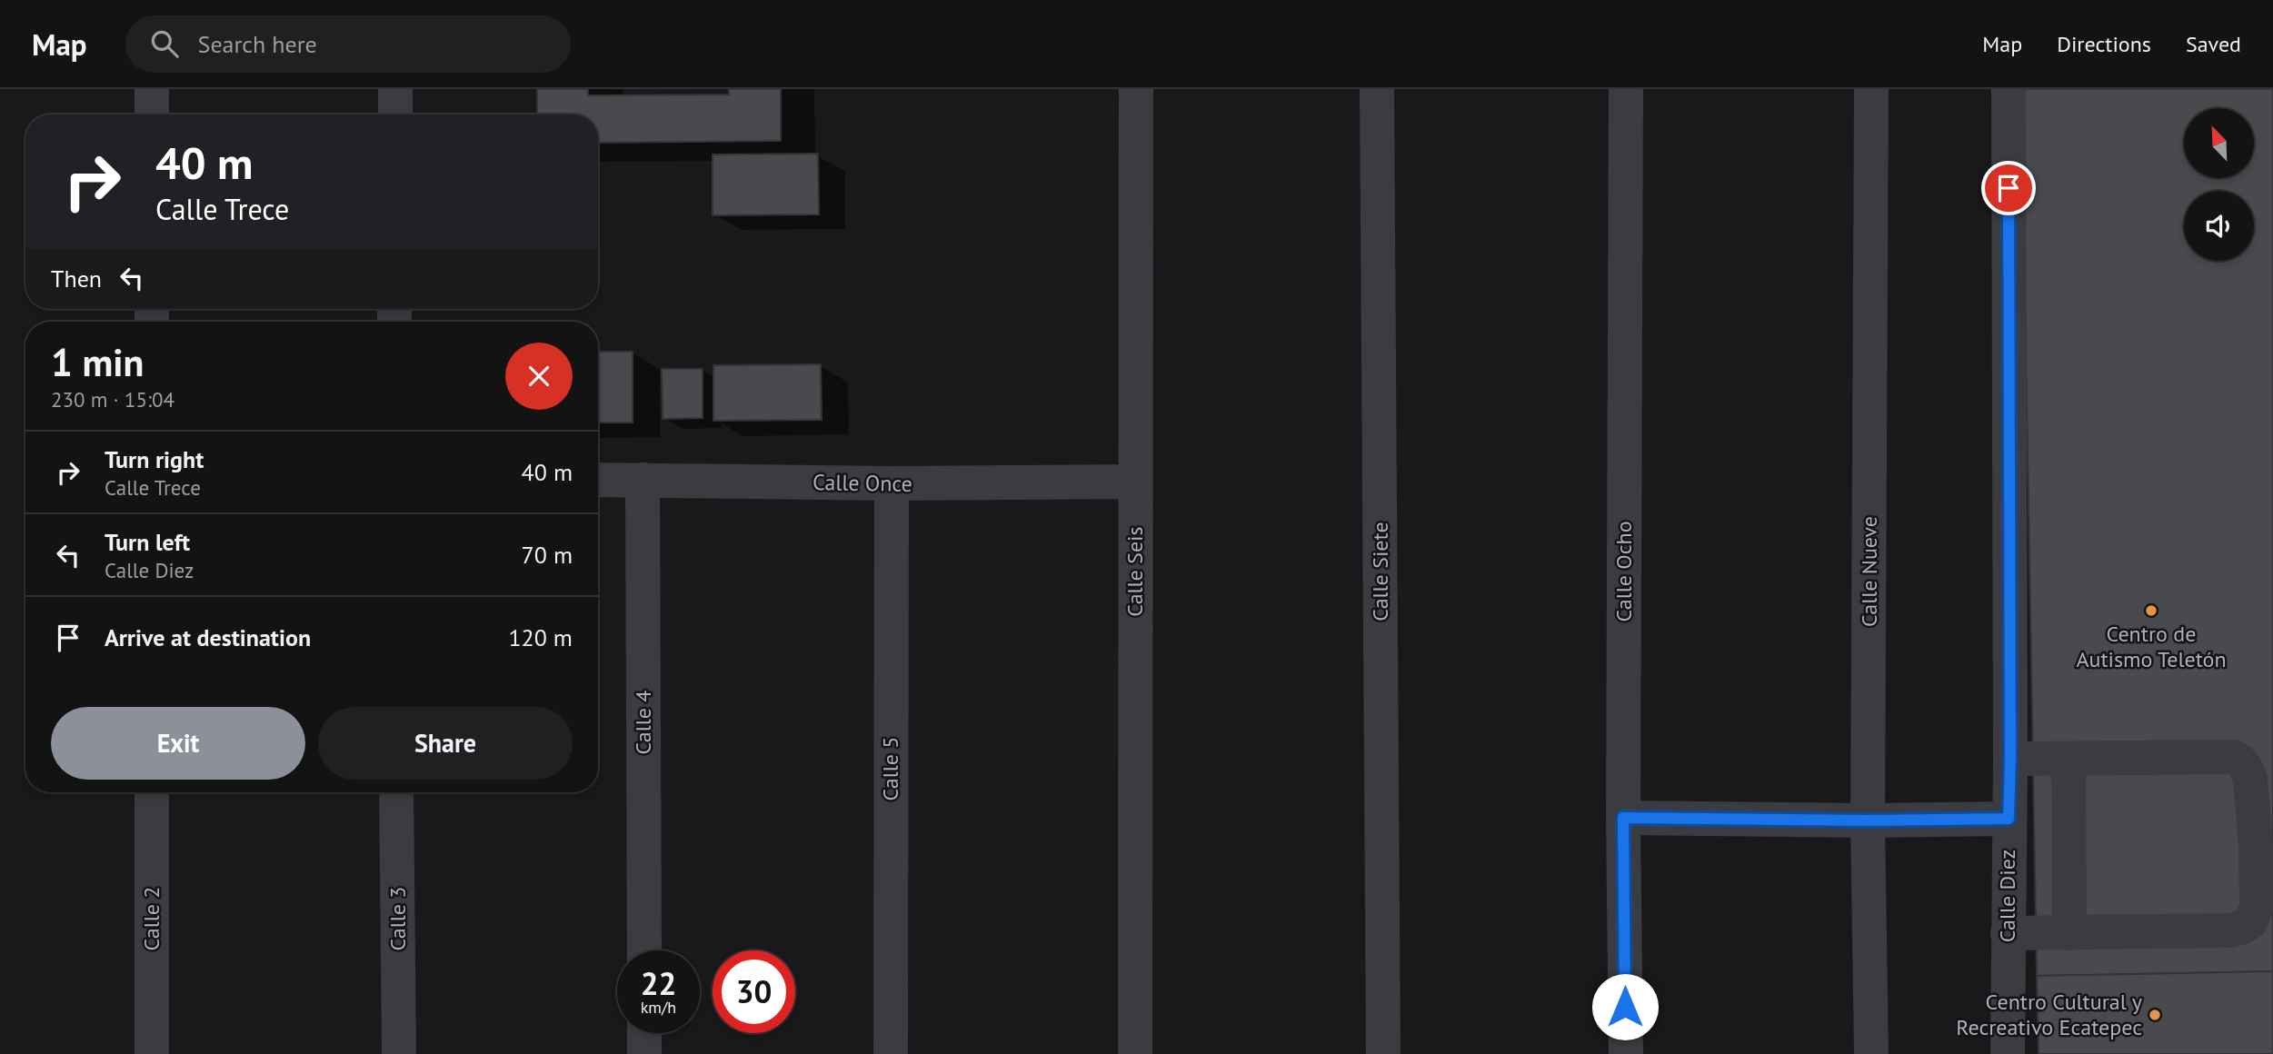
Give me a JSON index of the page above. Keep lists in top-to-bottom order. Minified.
{"streets":{"street":["Calle Once","Calle Seis","Calle Siete","Calle Ocho","Calle Nueve","Calle 4","Calle 5","Calle Diez","Calle 2","Calle 3"]},"crossings":[["Calle Once","Calle Seis"],["Calle Once","Calle 4"],["Calle Once","Calle 5"]],"places":["Centro de Autismo Teletón","Centro Cultural y Recreativo Ecatepec"],"north":"top left","page":{"header":"Map","search":"Search here","nav":["Map","Directions","Saved"],"turn":["40 m","Calle Trece"],"then":"Then","heading":["1 min","230 m · 15:04"],"list":[{"name":"Turn right","note":"Calle Trece","value":"40 m"},{"name":"Turn left","note":"Calle Diez","value":"70 m"},{"name":"Arrive at destination","value":"120 m"}],"buttons":["Exit","Share"],"speed":"22 km/h","limit":"30"}}
